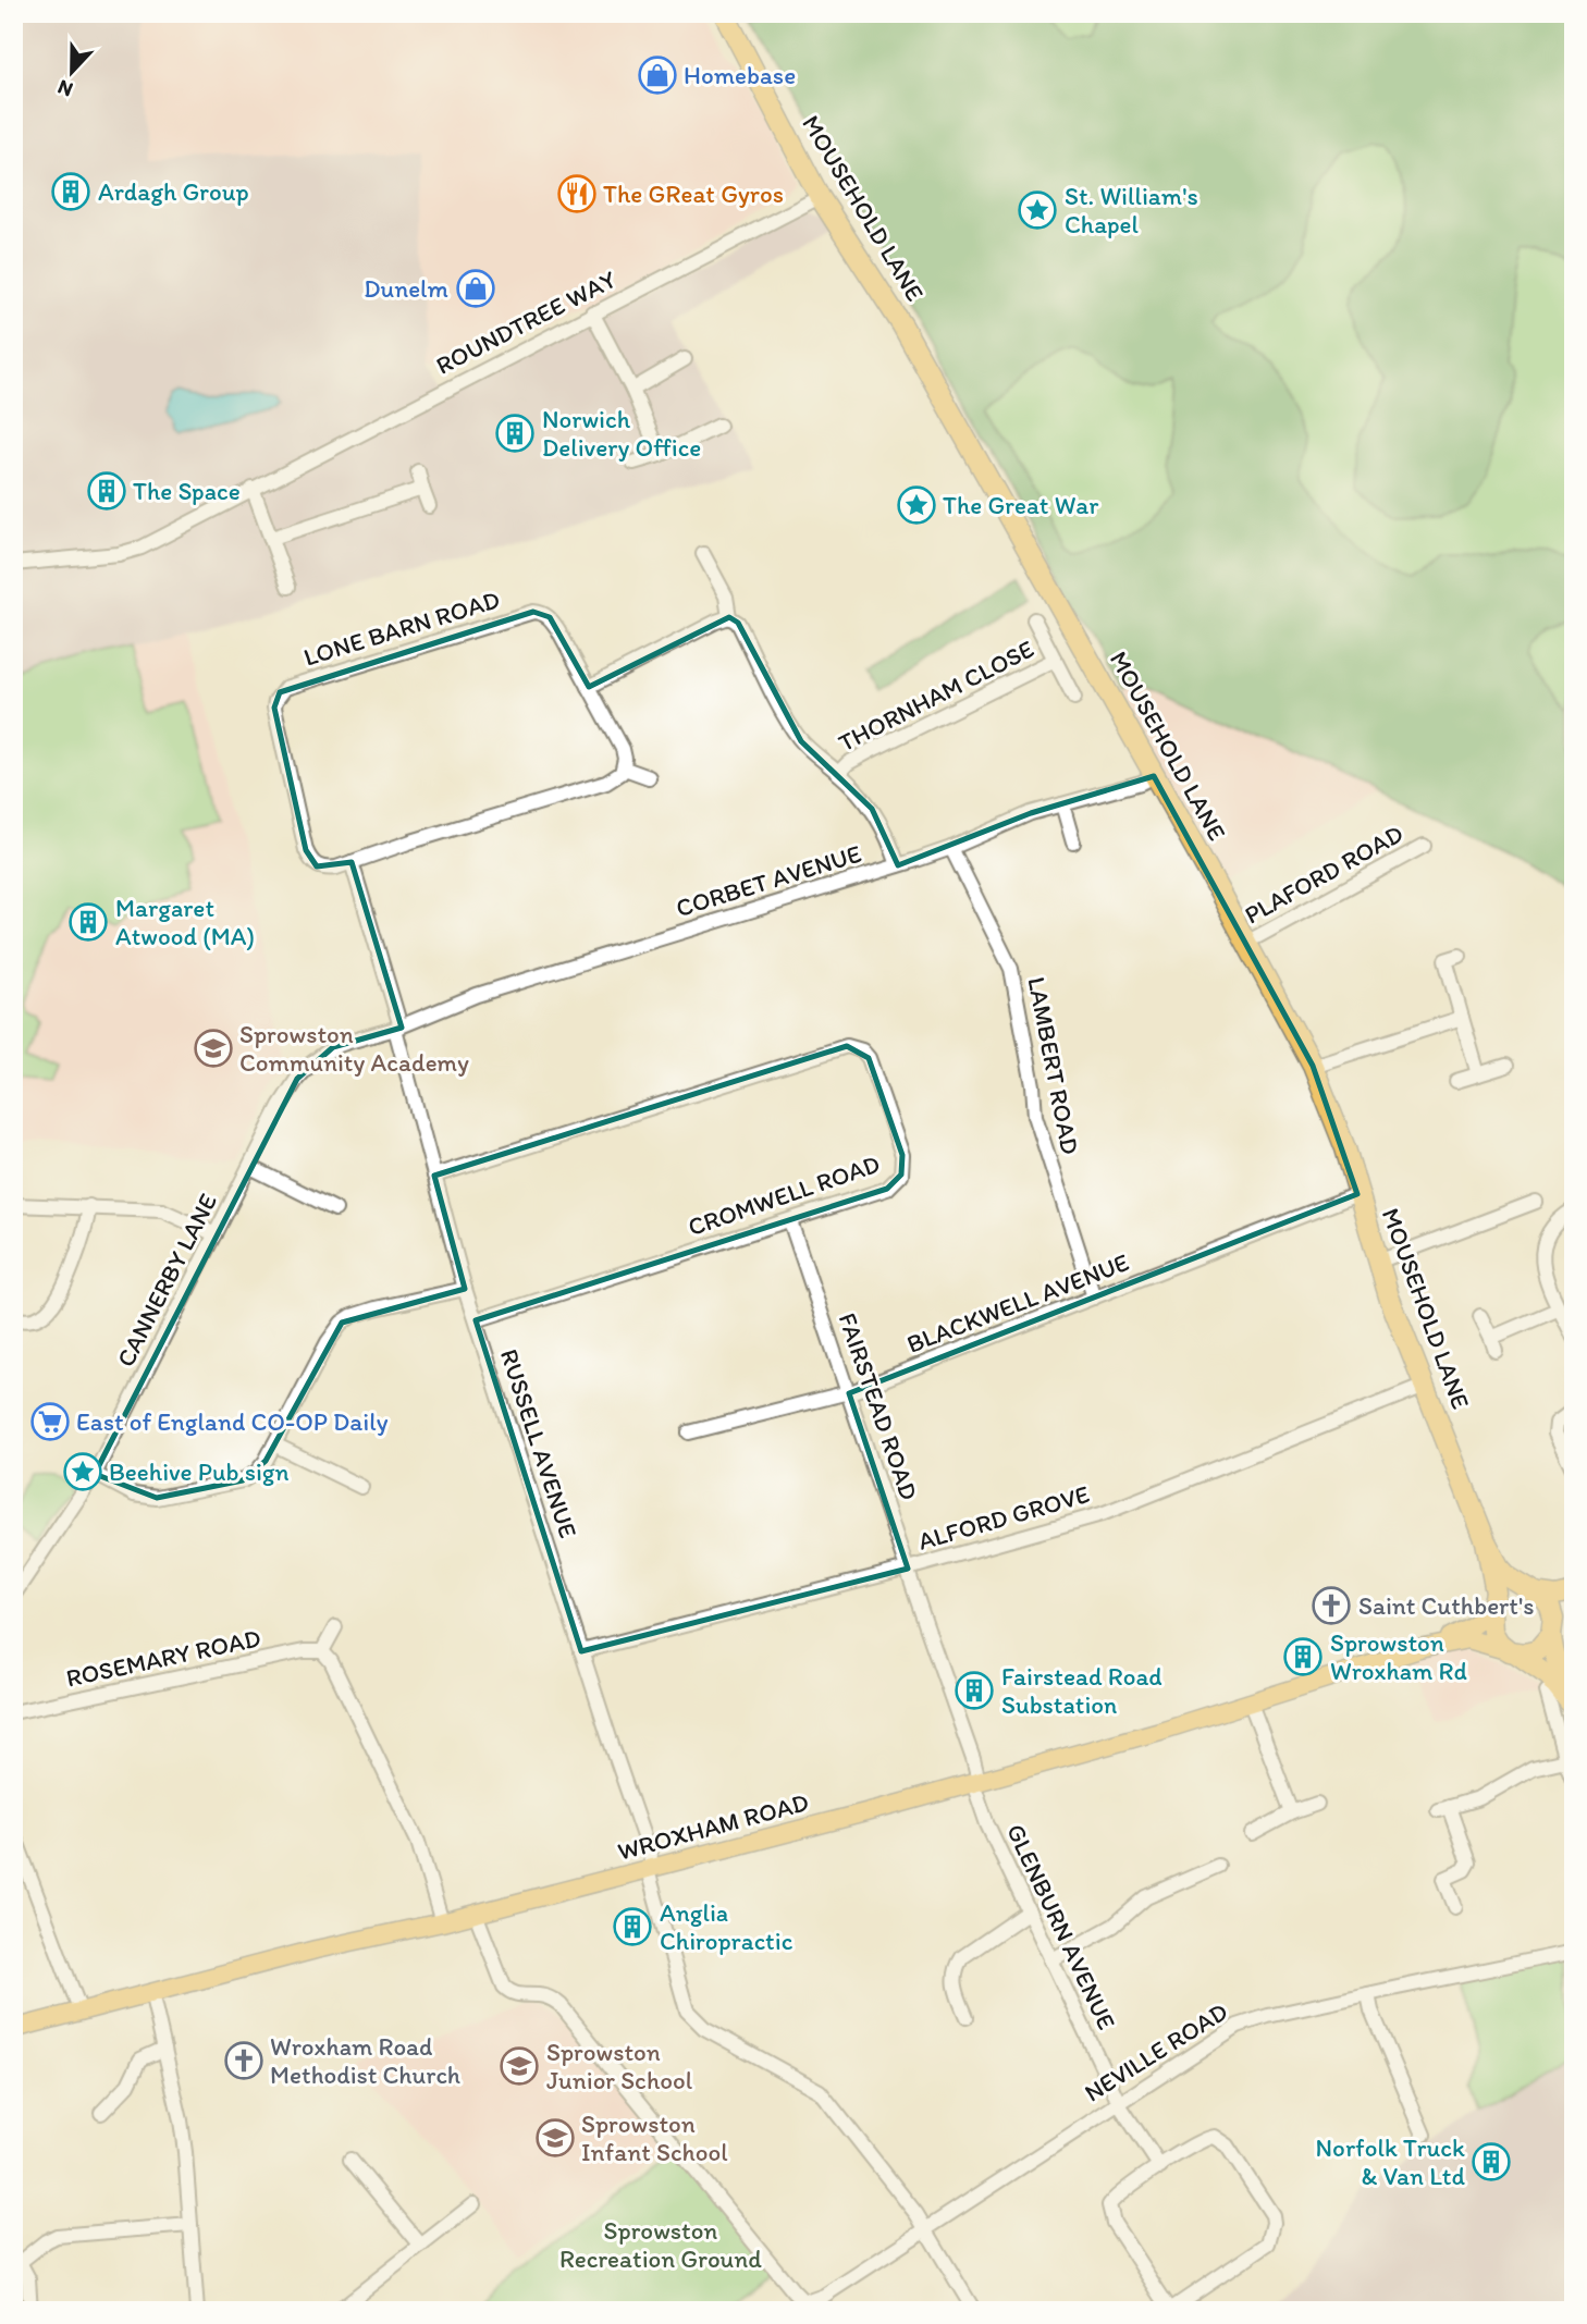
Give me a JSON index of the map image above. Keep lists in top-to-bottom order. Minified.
{"streets":{"highway":["MOUSEHOLD LANE"],"main road":["WROXHAM ROAD"],"street":["ROUNDTREE WAY","LONE BARN ROAD","THORNHAM CLOSE","PLAFORD ROAD","CORBET AVENUE","LAMBERT ROAD","CROMWELL ROAD","CANNERBY LANE","BLACKWELL AVENUE","FAIRSTEAD ROAD","RUSSELL AVENUE","ALFORD GROVE","ROSEMARY ROAD","GLENBURN AVENUE","NEVILLE ROAD"]},"crossings":[["MOUSEHOLD LANE","ROUNDTREE WAY"],["MOUSEHOLD LANE","PLAFORD ROAD"],["MOUSEHOLD LANE","CORBET AVENUE"],["MOUSEHOLD LANE","BLACKWELL AVENUE"],["MOUSEHOLD LANE","ALFORD GROVE"],["MOUSEHOLD LANE","WROXHAM ROAD"],["CORBET AVENUE","LAMBERT ROAD"],["CORBET AVENUE","CANNERBY LANE"],["CORBET AVENUE","RUSSELL AVENUE"],["LAMBERT ROAD","BLACKWELL AVENUE"],["CROMWELL ROAD","FAIRSTEAD ROAD"],["CROMWELL ROAD","RUSSELL AVENUE"],["CANNERBY LANE","RUSSELL AVENUE"],["BLACKWELL AVENUE","FAIRSTEAD ROAD"],["FAIRSTEAD ROAD","ALFORD GROVE"],["FAIRSTEAD ROAD","WROXHAM ROAD"],["FAIRSTEAD ROAD","GLENBURN AVENUE"],["RUSSELL AVENUE","ALFORD GROVE"],["RUSSELL AVENUE","WROXHAM ROAD"],["RUSSELL AVENUE","NEVILLE ROAD"],["WROXHAM ROAD","GLENBURN AVENUE"],["GLENBURN AVENUE","NEVILLE ROAD"]],"parks":["Sprowston Recreation Ground"],"places":{"shop":["Homebase","Dunelm"],"building":["Ardagh Group","Norwich Delivery Office","The Space","Margaret Atwood (MA)","Sprowston Wroxham Rd","Fairstead Road Substation","Anglia Chiropractic","Norfolk Truck & Van Ltd"],"restaurant":["The GReat Gyros"],"place":["St. William's Chapel","The Great War","Beehive Pub sign"],"school or university":["Sprowston Community Academy","Sprowston Junior School","Sprowston Infant School"],"supermarket":["East of England CO-OP Daily"],"church":["Saint Cuthbert's","Wroxham Road Methodist Church"]},"north":"bottom"}
